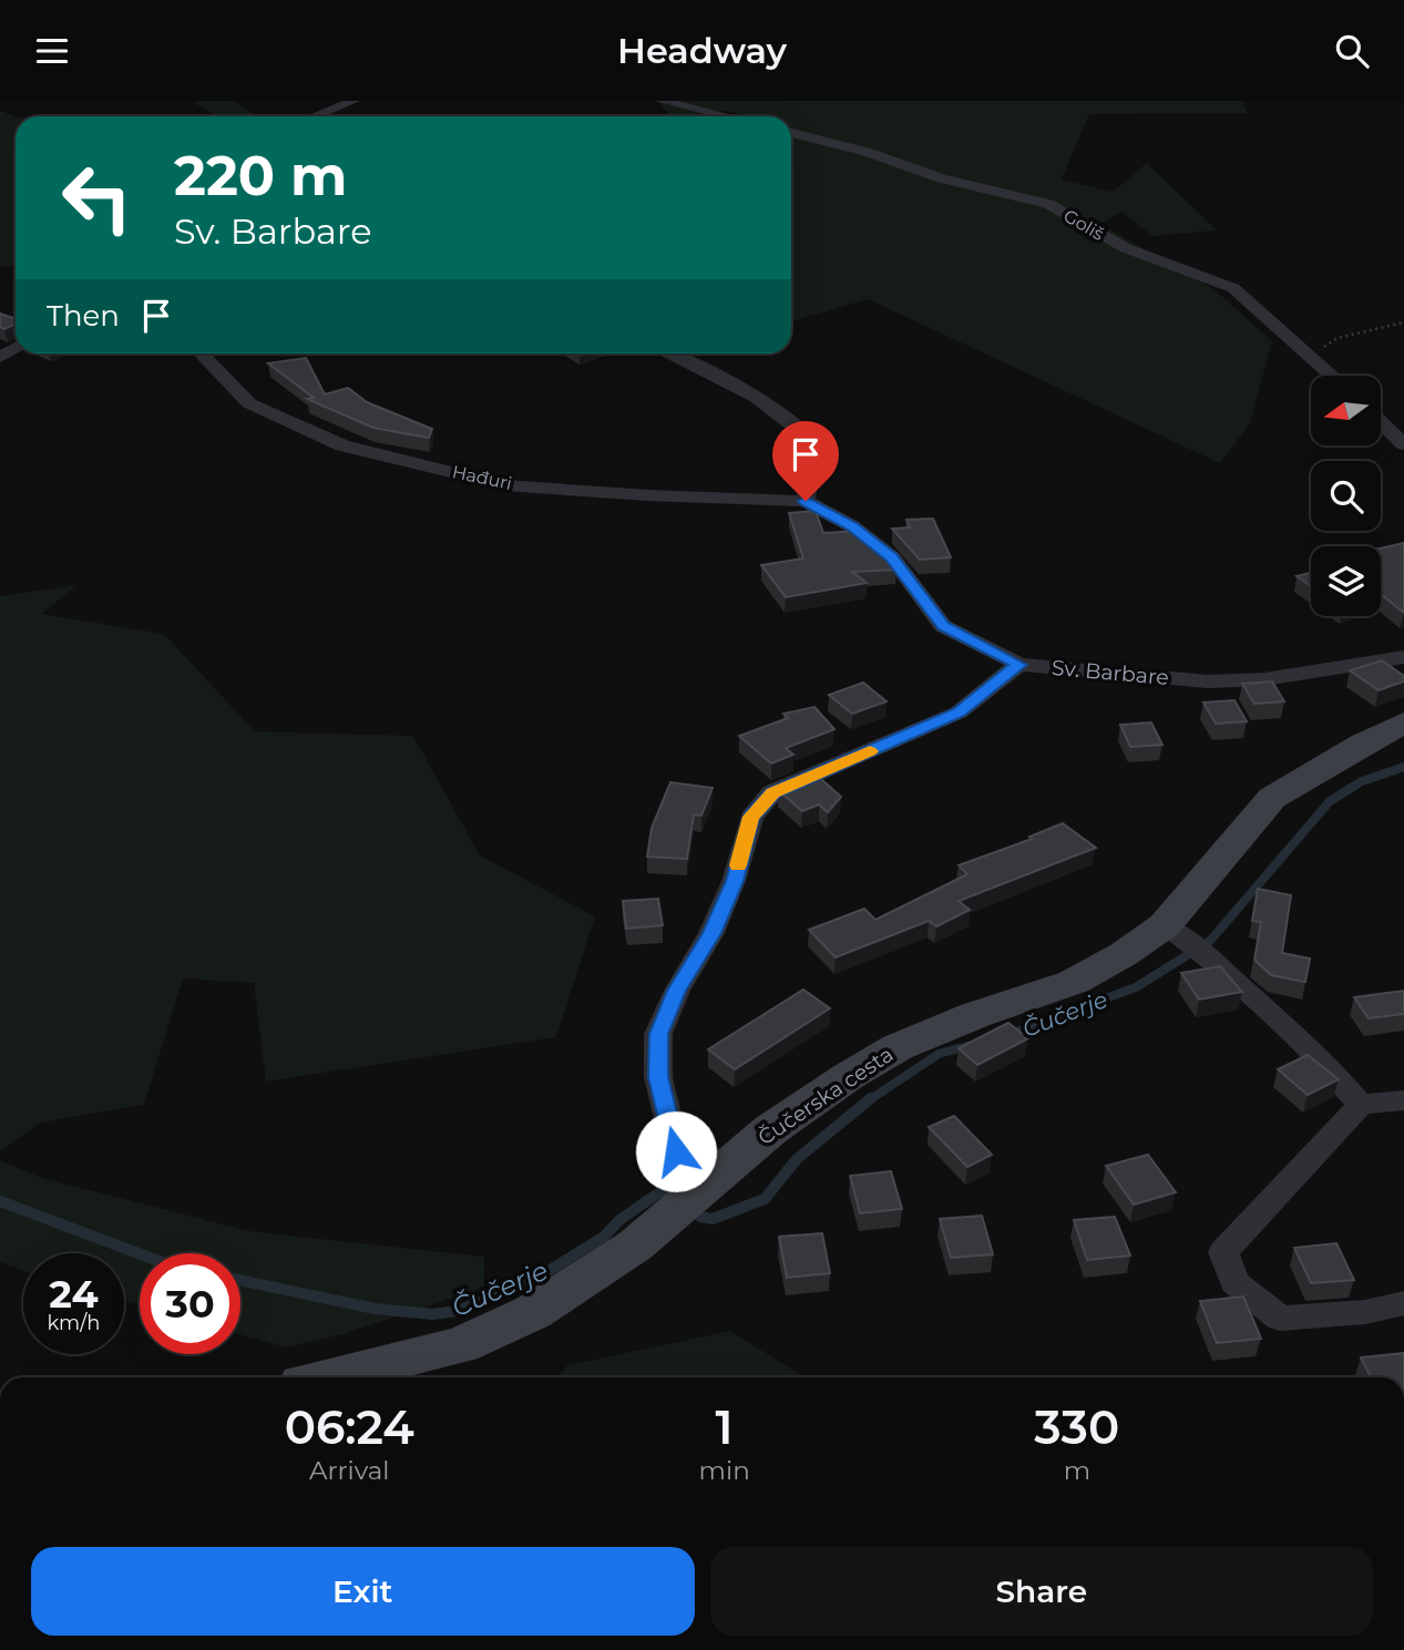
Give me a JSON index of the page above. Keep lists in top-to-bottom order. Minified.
{"streets":{"street":["Goliš","Hađuri","Sv. Barbare","Čučerska cesta"]},"crossings":[["Hađuri","Sv. Barbare"]],"water":["Čučerje"],"north":"left","page":{"header":"Headway","turn":["220 m","Sv. Barbare"],"then":"Then","speed":"24 km/h","limit":"30","eta":["06:24","Arrival","1","min","330","m"],"buttons":["Exit","Share"]}}
